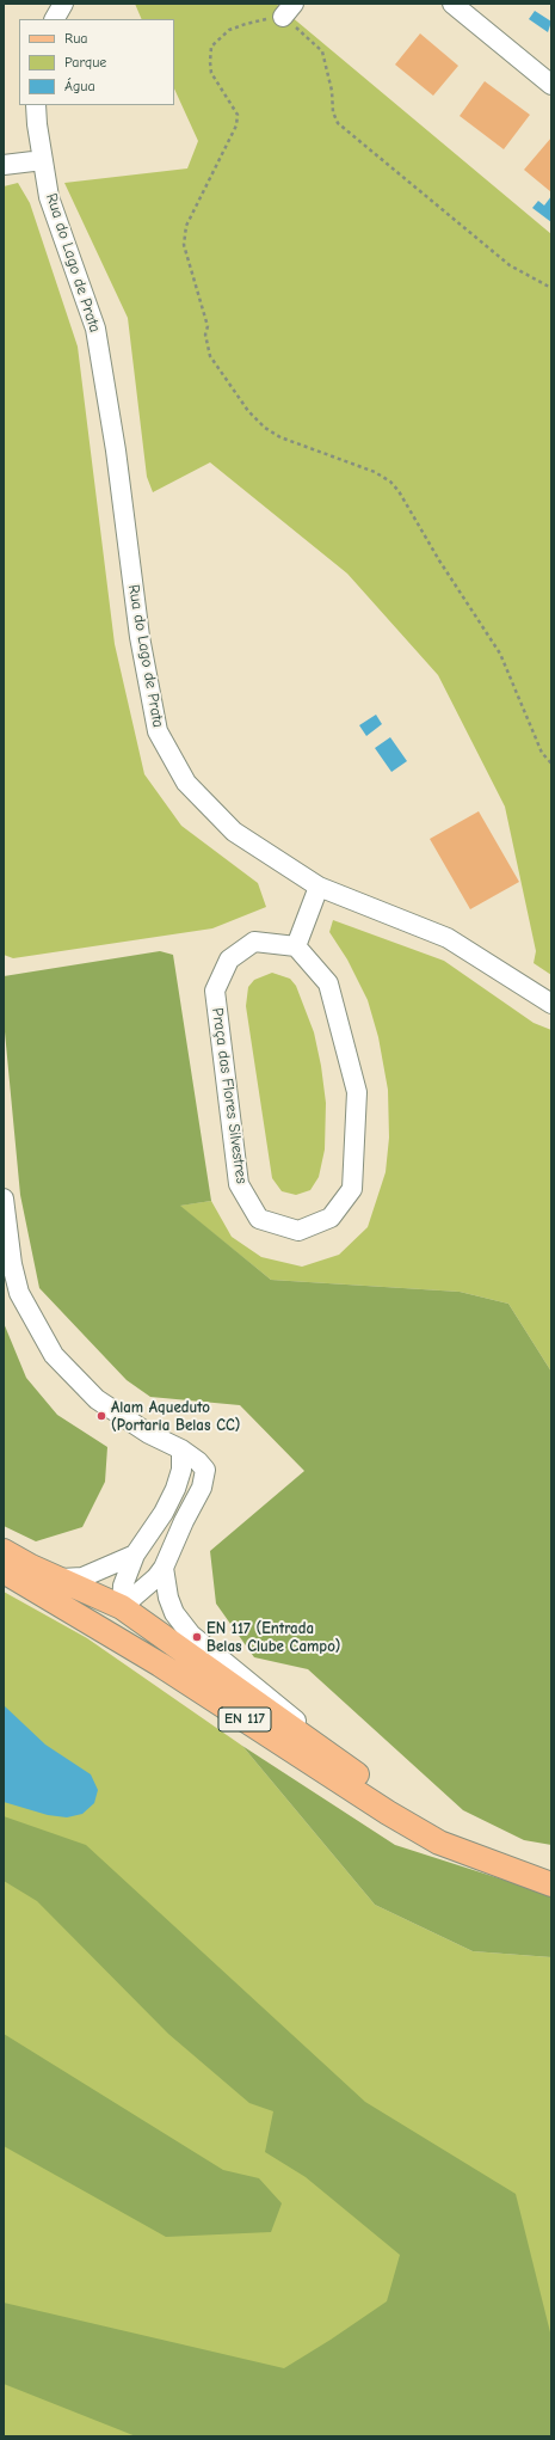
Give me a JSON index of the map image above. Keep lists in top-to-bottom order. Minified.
{"streets":{"main road":["EN 117"],"street":["Rua do Lago de Prata","Praça das Flores Silvestres"]},"places":["Alam Aqueduto (Portaria Belas CC)","EN 117 (Entrada Belas Clube Campo)"],"legend":["Rua","Parque","Água"]}
